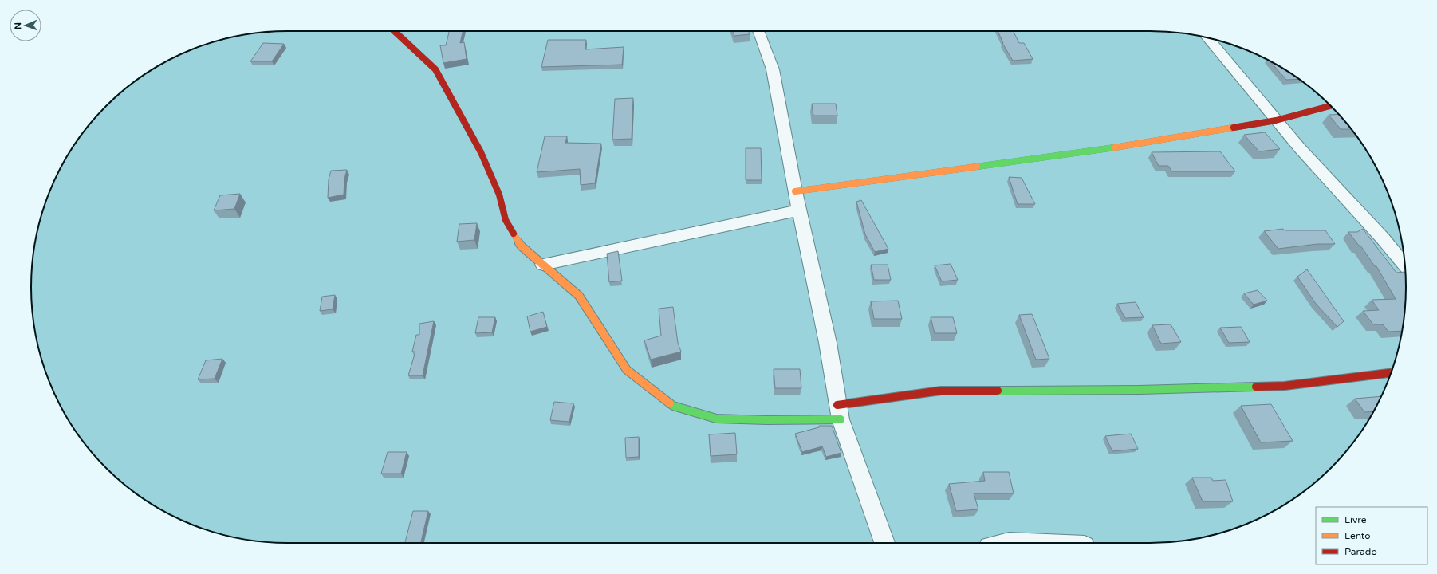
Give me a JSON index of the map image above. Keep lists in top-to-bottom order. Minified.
{"legend":["Livre","Lento","Parado"],"north":"left"}
